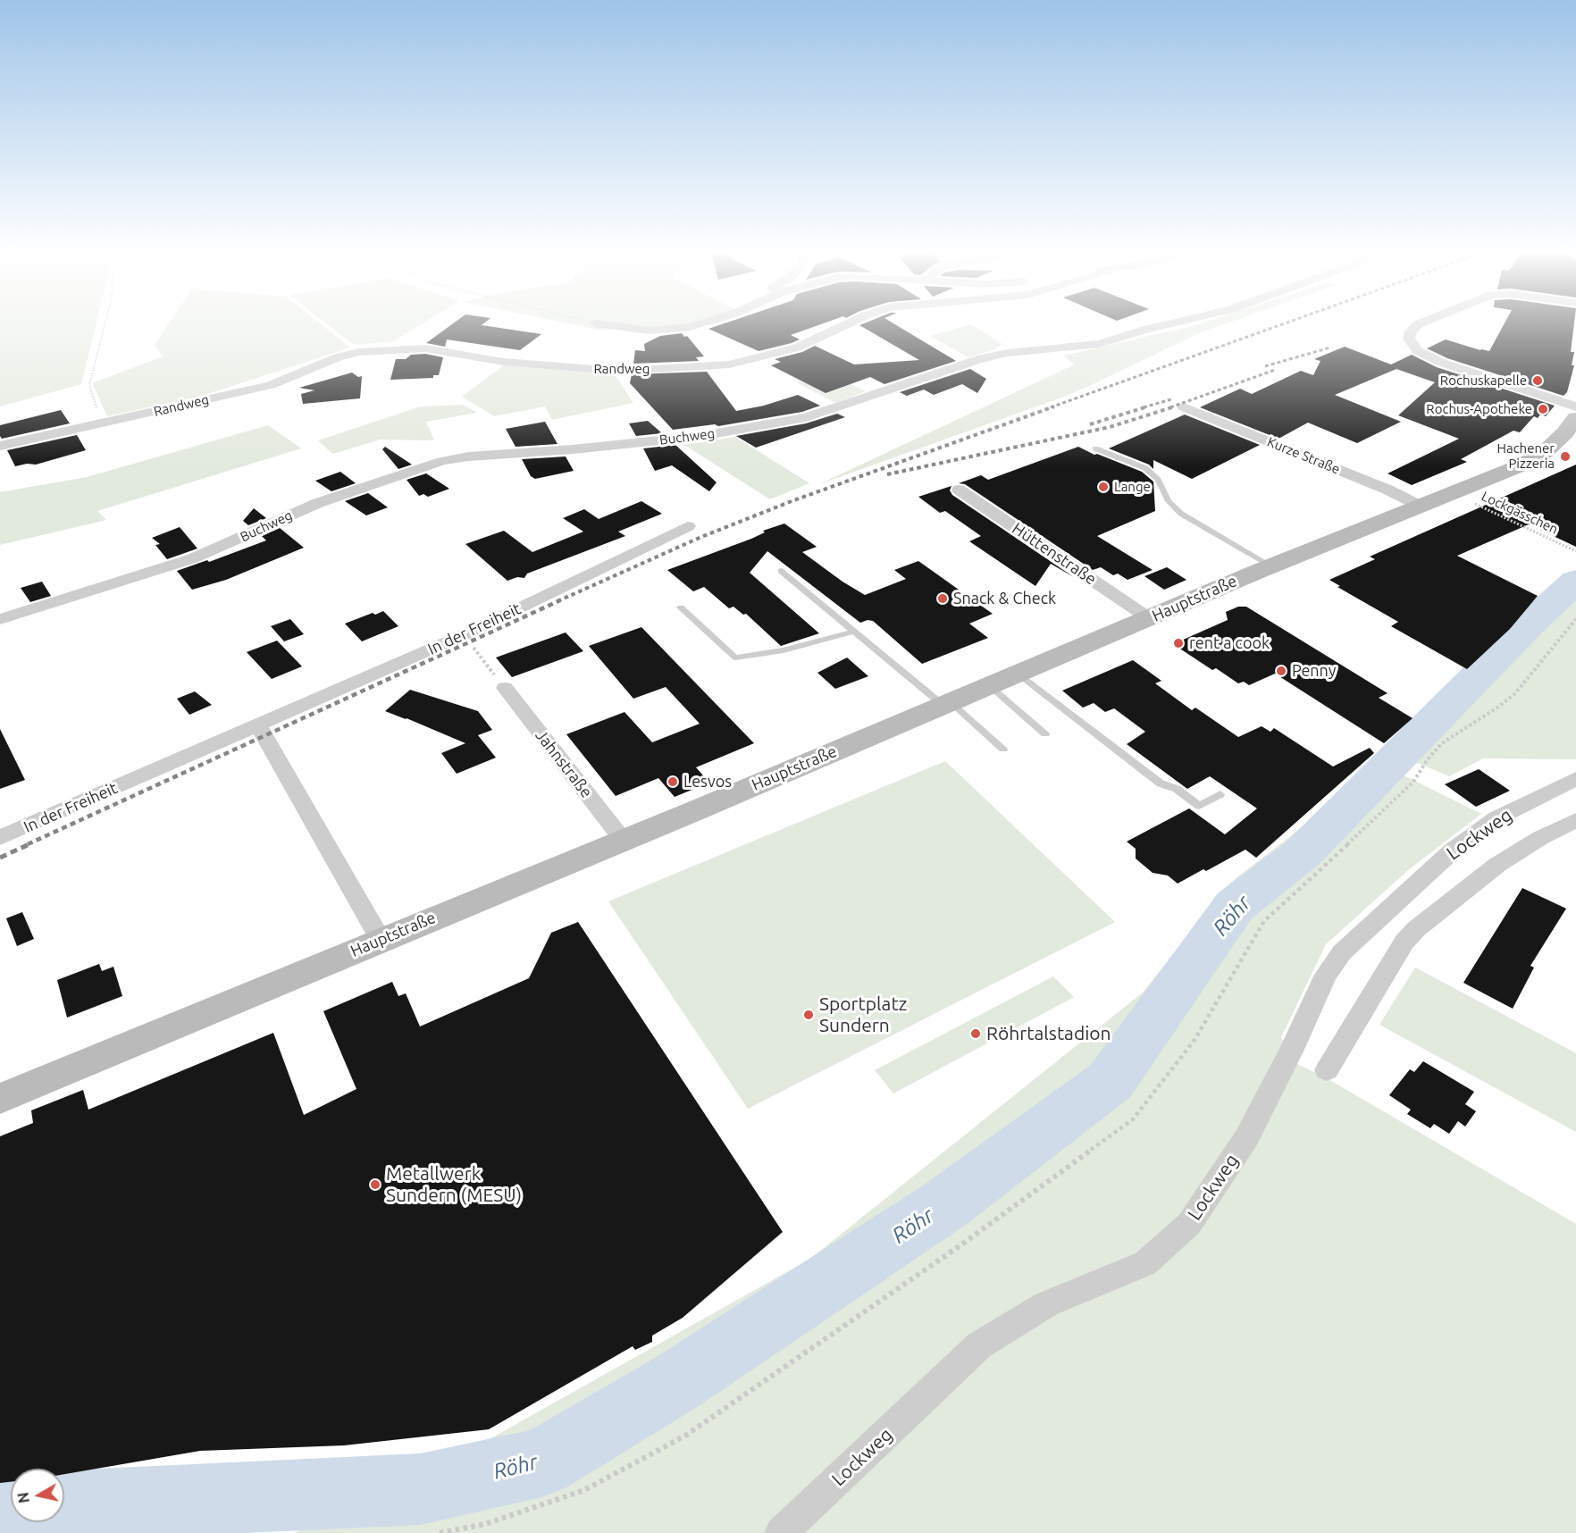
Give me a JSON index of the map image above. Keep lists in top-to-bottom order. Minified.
{"streets":{"main road":["Hauptstraße"],"street":["Randweg","Buchweg","Kurze Straße","Hüttenstraße","In der Freiheit","Jahnstraße","Lockweg"],"path":["Lockgässchen"]},"crossings":[["Kurze Straße","Hauptstraße"],["Lockgässchen","Hauptstraße"],["Hüttenstraße","Hauptstraße"],["Hauptstraße","Jahnstraße"]],"water":["Röhr"],"places":["Rochuskapelle","Rochus-Apotheke","Hachener Pizzeria","Lange","Snack & Check","rent a cook","Penny","Lesvos","Sportplatz Sundern","Röhrtalstadion","Metallwerk Sundern (MESU)"],"north":"left"}
